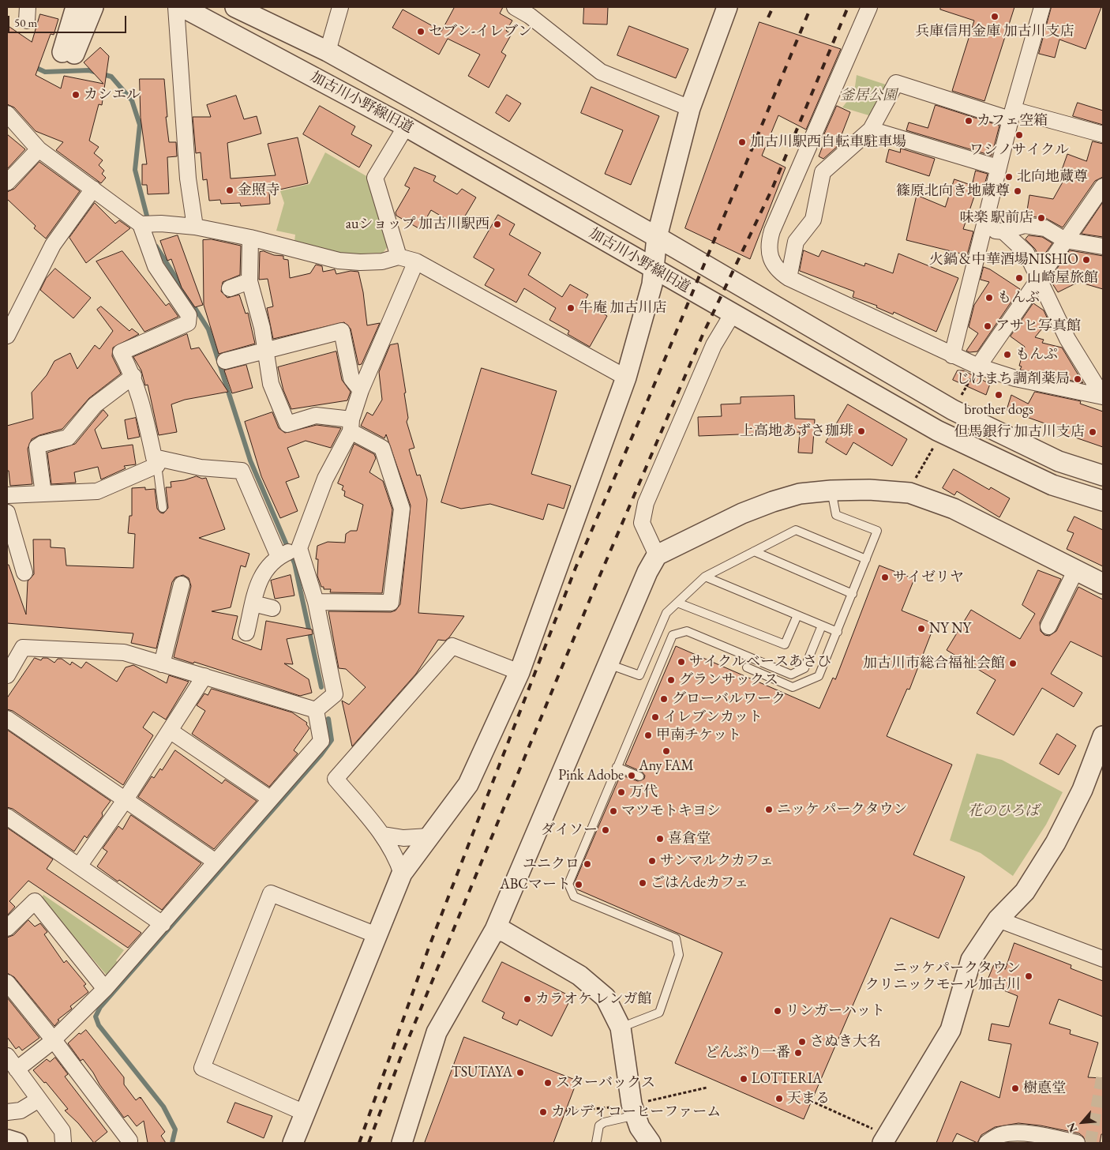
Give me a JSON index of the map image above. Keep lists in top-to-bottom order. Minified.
{"streets":{"street":["加古川小野線旧道"]},"parks":["釜居公園","花のひろば"],"places":["兵庫信用金庫 加古川支店","セブン-イレブン","カシエル","カフェ空箱","ワシノサイクル","加古川駅西自転車駐車場","北向地蔵尊","金照寺","篠原北向き地蔵尊","味楽 駅前店","auショップ 加古川駅西","火鍋＆中華酒場NISHIO","山崎屋旅館","もんぶ","牛庵 加古川店","アサヒ写真館","もんぷ","じけまち調剤薬局","brother dogs","上高地あずさ珈琲","但馬銀行 加古川支店","サイゼリヤ","NY NY","サイクルベースあさひ","加古川市総合福祉会館","グランサックス","グローバルワーク","イレブンカット","甲南チケット","Any FAM","Pink Adobe","万代","ニッケ パークタウン","マツモトキヨシ","ダイソー","喜倉堂","サンマルクカフェ","ユニクロ","ごはんdeカフェ","ABCマート","ニッケパークタウン クリニックモール加古川","カラオケ レンガ館","リンガーハット","さぬき大名","どんぶり一番","TSUTAYA","LOTTERIA","スターバックス","樹悳堂","天まる","カルディコーヒーファーム"],"scale_bar":"50 m","north":"bottom left"}
